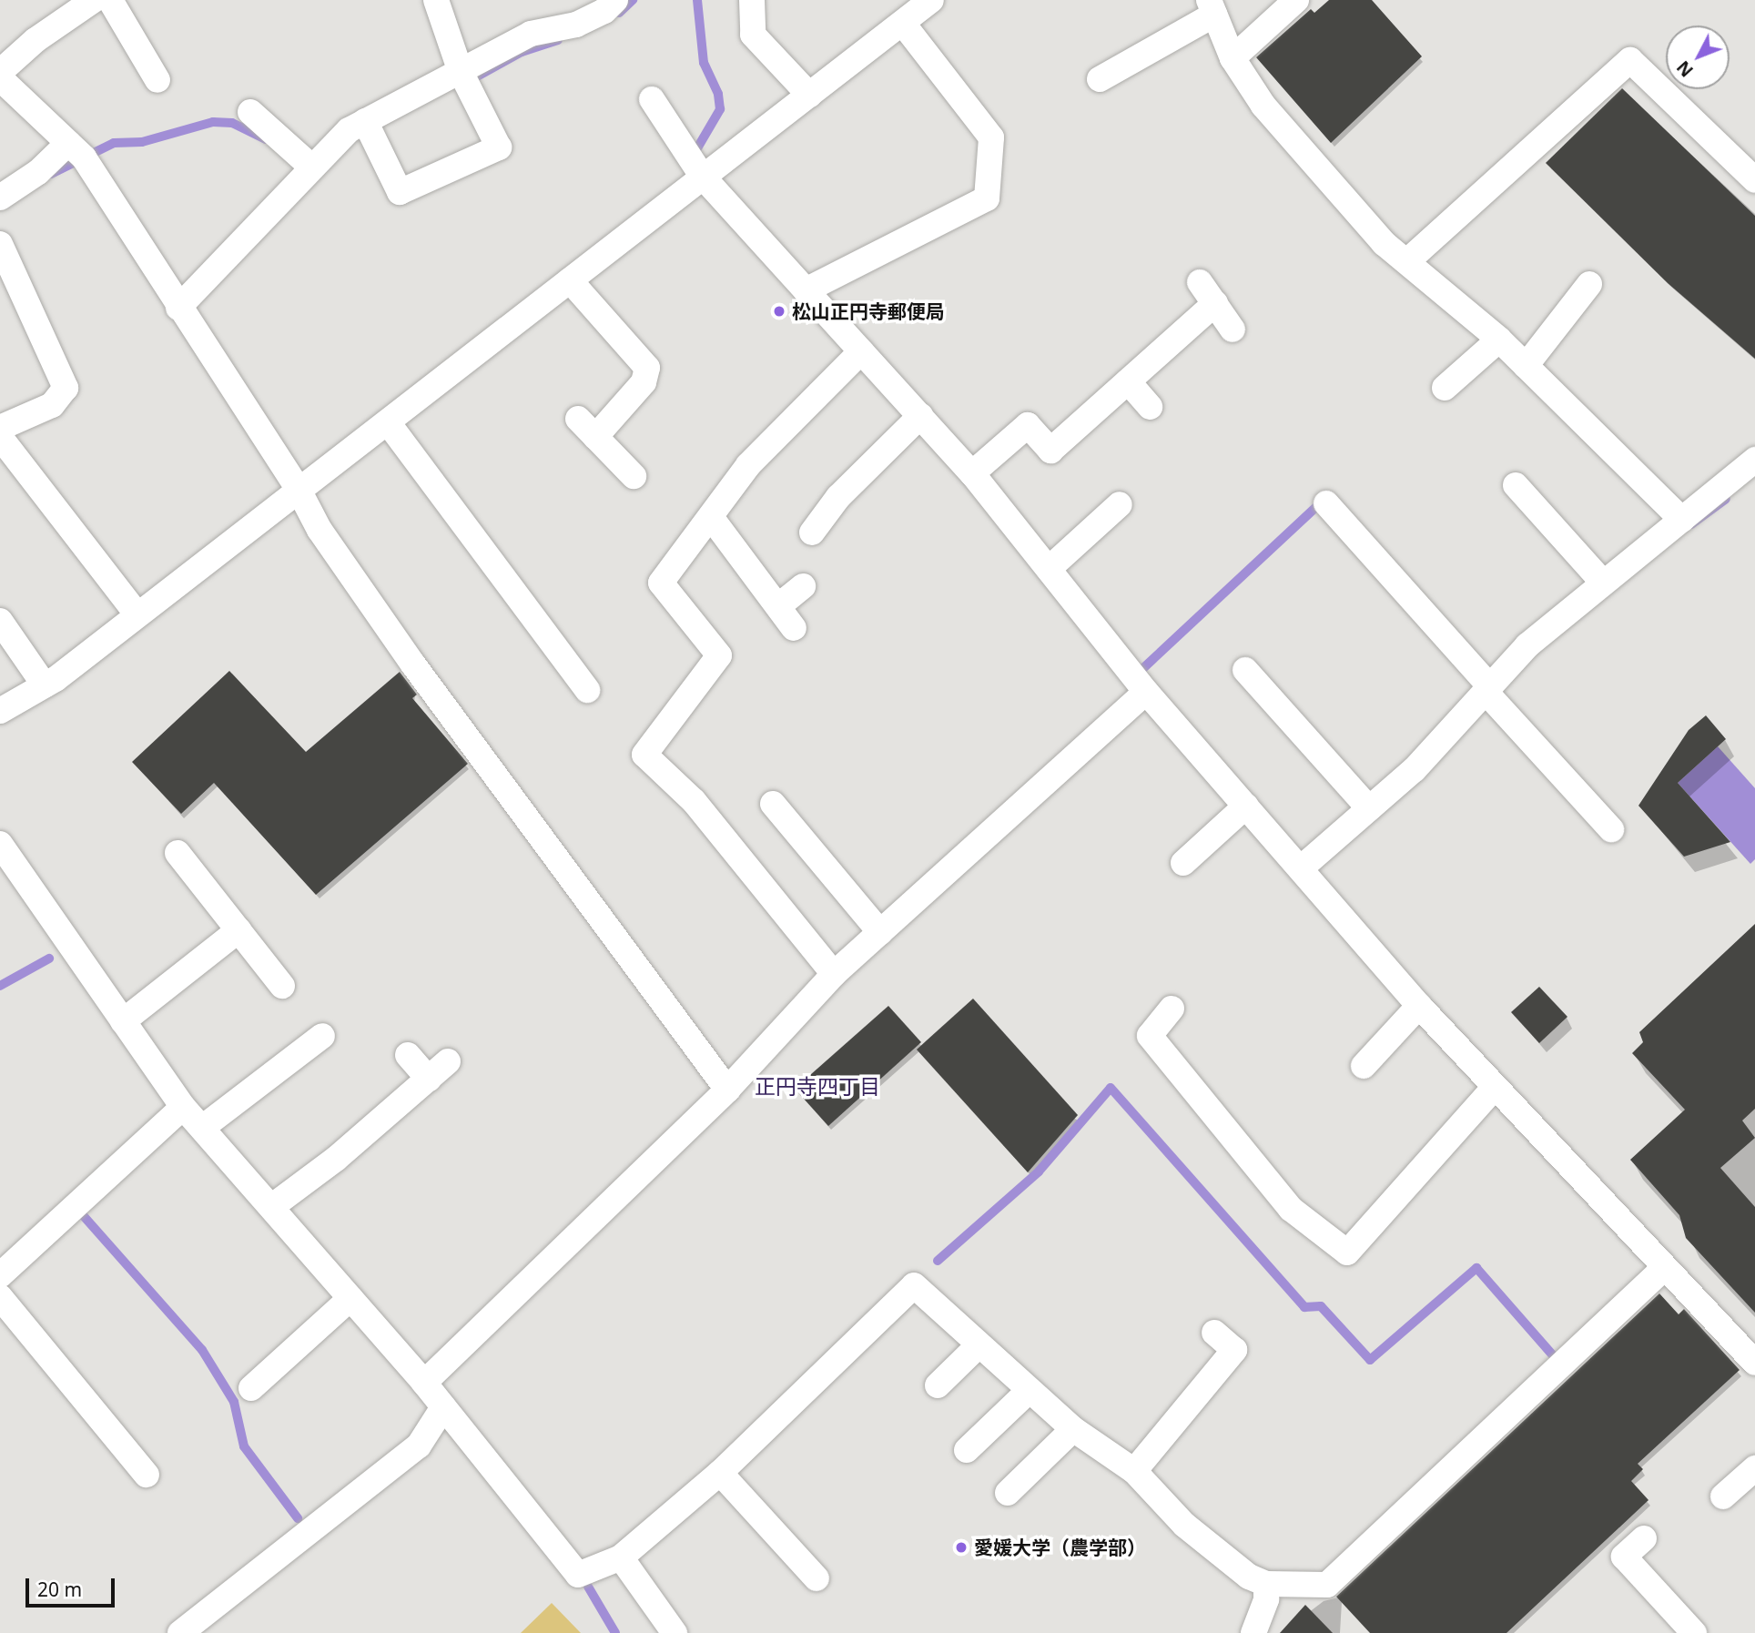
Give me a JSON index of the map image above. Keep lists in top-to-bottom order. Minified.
{"districts":["正円寺四丁目"],"places":["松山正円寺郵便局","愛媛大学（農学部）"],"scale_bar":"20 m","north":"bottom left"}
